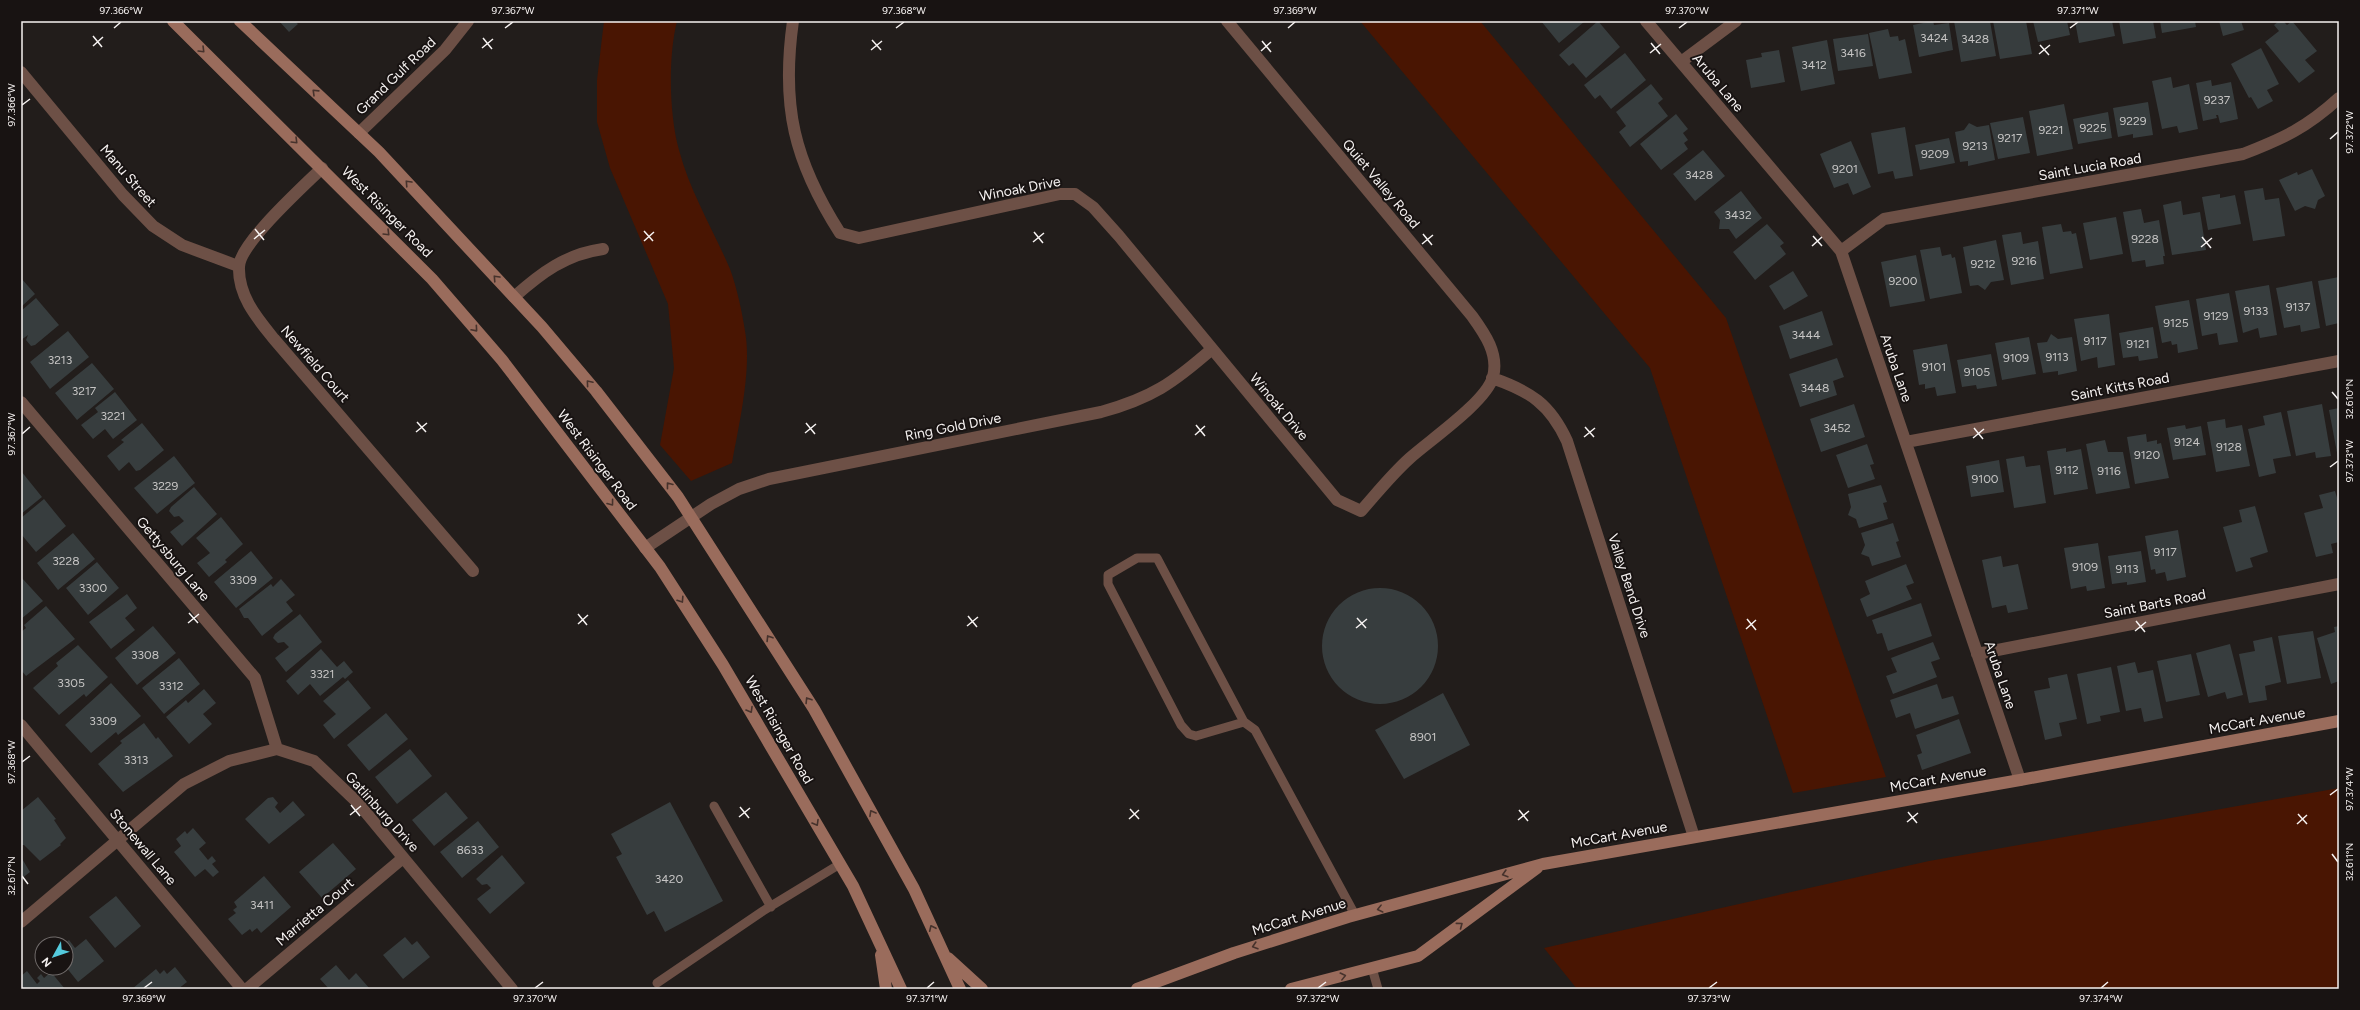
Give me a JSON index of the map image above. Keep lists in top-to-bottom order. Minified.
{"streets":{"main road":["West Risinger Road","McCart Avenue"],"street":["Grand Gulf Road","Aruba Lane","Saint Lucia Road","Manu Street","Quiet Valley Road","Winoak Drive","Newfield Court","Saint Kitts Road","Ring Gold Drive","Gettysburg Lane","Valley Bend Drive","Saint Barts Road","Gatlinburg Drive","Stonewall Lane","Marrietta Court"]},"crossings":[["Aruba Lane","Saint Lucia Road"],["Aruba Lane","Saint Kitts Road"],["Aruba Lane","Saint Barts Road"],["Aruba Lane","McCart Avenue"],["Manu Street","Newfield Court"],["Quiet Valley Road","Winoak Drive"],["Quiet Valley Road","Valley Bend Drive"],["Winoak Drive","Ring Gold Drive"],["West Risinger Road","Ring Gold Drive"],["Gettysburg Lane","Gatlinburg Drive"],["Valley Bend Drive","McCart Avenue"],["Gatlinburg Drive","Marrietta Court"]],"house_numbers":["3424","3428","3416","3412","9237","9229","9225","9221","9217","9213","9209","9201","3428","3432","9228","9216","9212","9200","9137","9133","9129","9125","3444","9117","9121","9113","9109","3213","9101","9105","3448","3217","3221","3452","9124","9128","9120","9112","9116","9100","3229","9117","3228","9109","9113","3309","3300","3308","3321","3305","3312","3309","8901","3313","8633","3420","3411"],"north":"bottom left","coordinates":["97.366°W","97.367°W","97.368°W","97.369°W","97.370°W","97.371°W","97.372°W","32.610°N","97.373°W","97.374°W","32.611°N","32.617°N"]}
